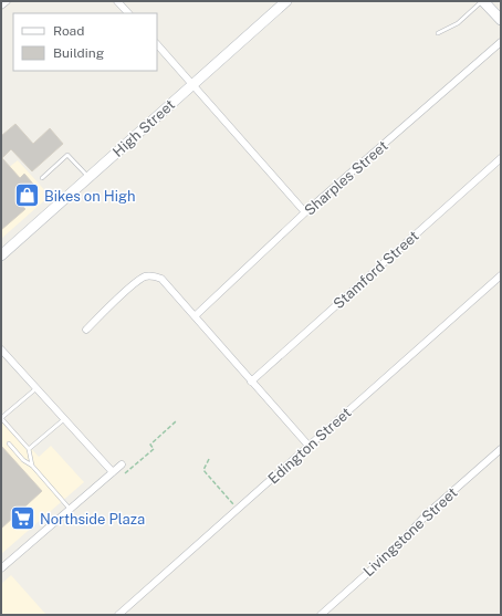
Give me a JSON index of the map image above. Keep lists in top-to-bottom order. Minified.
{"streets":{"main road":["High Street"],"street":["Sharples Street","Stamford Street","Edington Street","Livingstone Street"]},"places":{"shop":["Bikes on High"],"supermarket":["Northside Plaza"]},"legend":["Road","Building"]}
